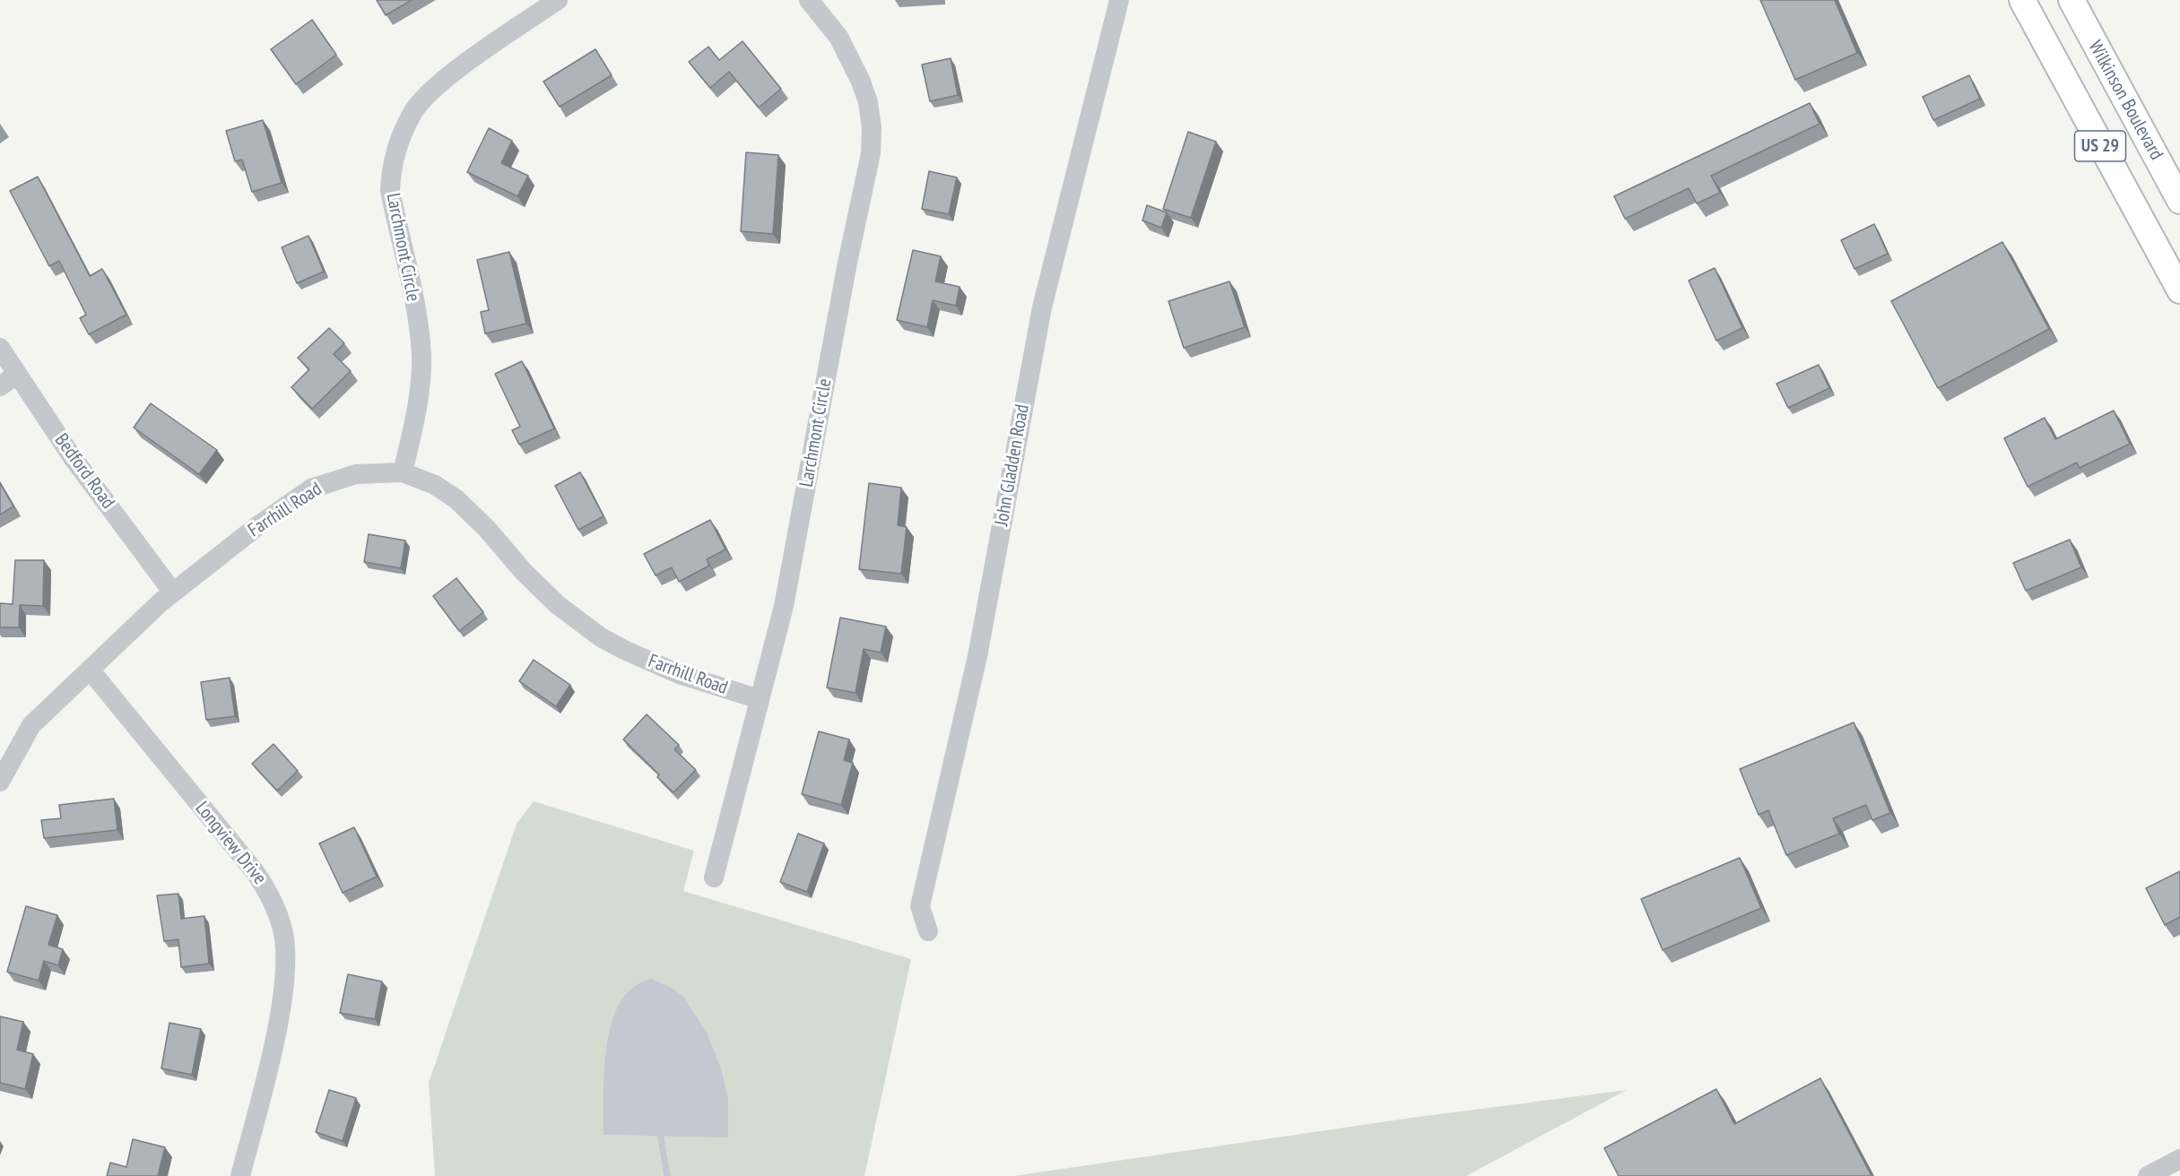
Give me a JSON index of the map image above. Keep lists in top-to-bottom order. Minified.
{"streets":{"main road":["Wilkinson Boulevard","US 29"],"street":["Larchmont Circle","John Gladden Road","Bedford Road","Farrhill Road","Longview Drive"]},"crossings":[["Larchmont Circle","Farrhill Road"],["Bedford Road","Farrhill Road"],["Farrhill Road","Longview Drive"]]}
